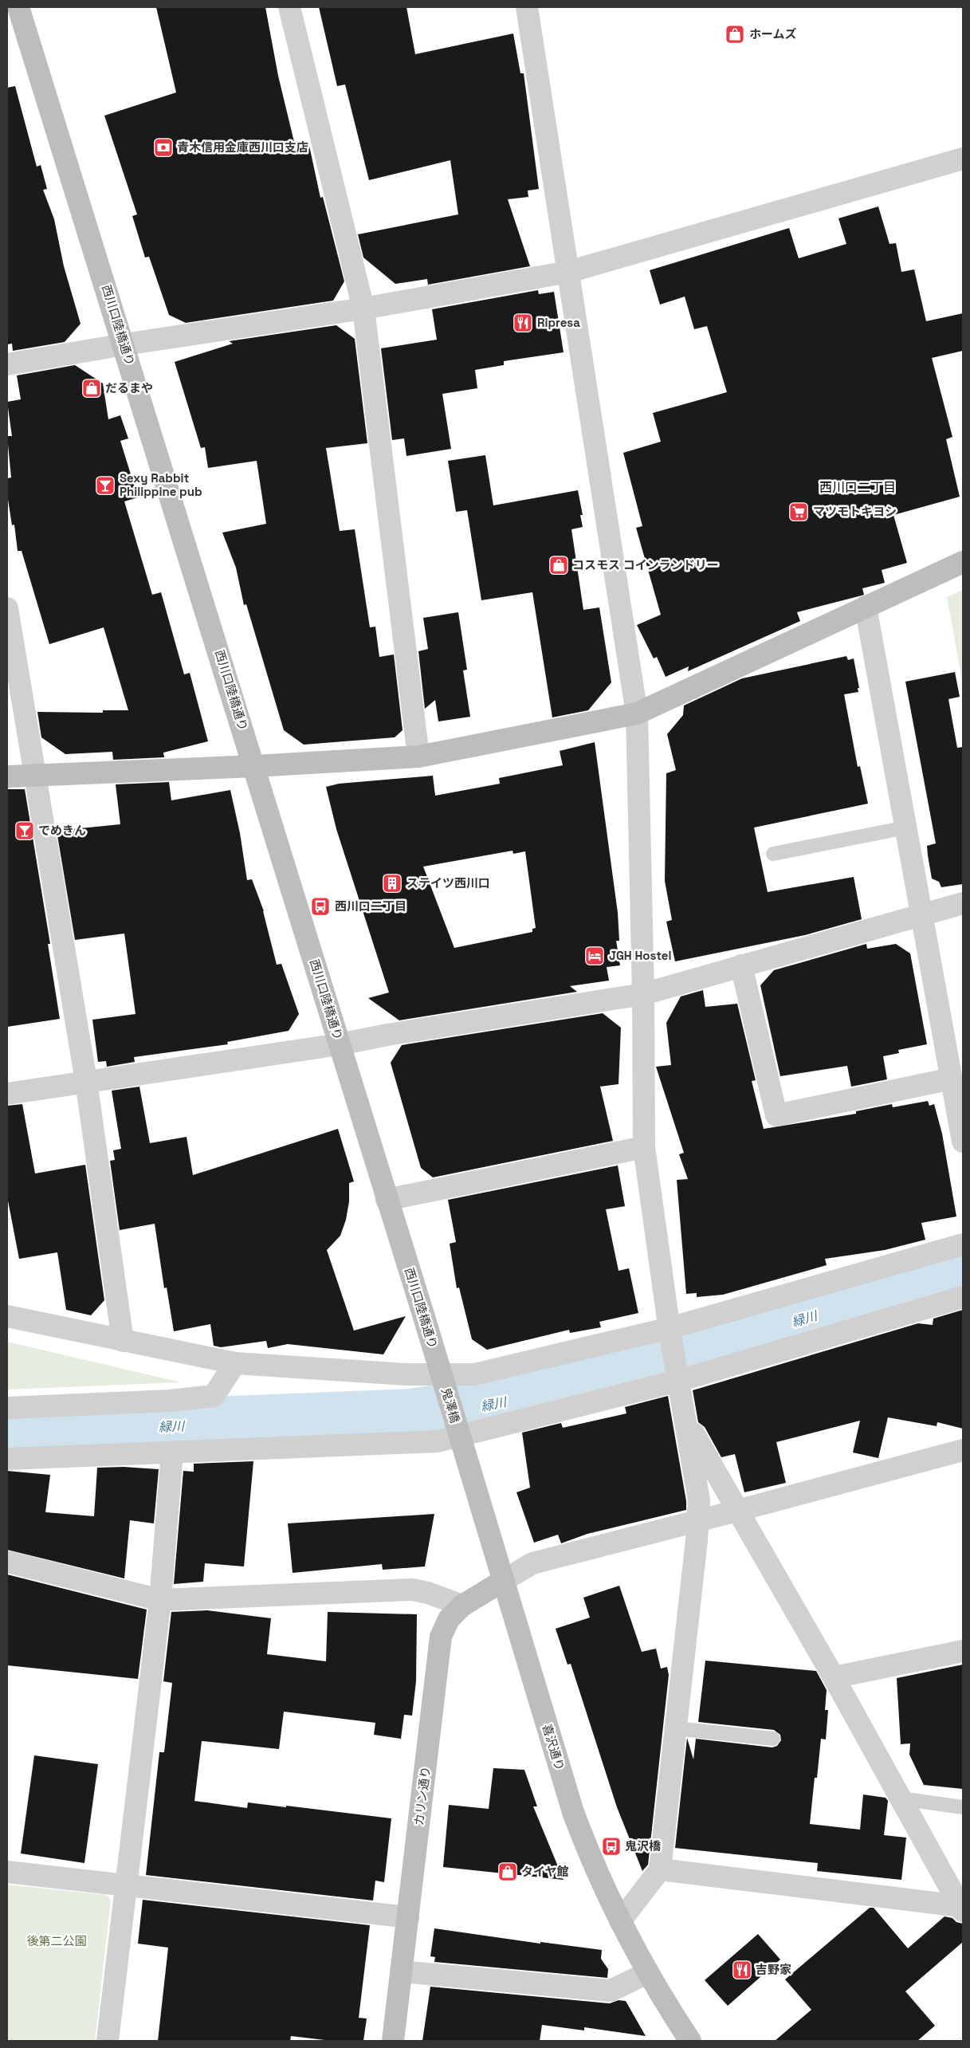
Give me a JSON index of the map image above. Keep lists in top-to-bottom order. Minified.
{"streets":{"street":["西川口陸橋通り","鬼澤橋","喜沢通り","カリン通り"]},"crossings":[["西川口陸橋通り","鬼澤橋"],["鬼澤橋","喜沢通り"],["喜沢通り","カリン通り"]],"districts":["西川口二丁目"],"water":["緑川"],"parks":["後第二公園"],"places":{"shop":["ホームズ","だるまや","コスモス コインランドリー","タイヤ館"],"bank":["青木信用金庫西川口支店"],"restaurant":["Ripresa","吉野家"],"bar":["Sexy Rabbit Philippine pub","でめきん"],"supermarket":["マツモトキヨシ"],"building":["ステイツ西川口"],"bus stop":["西川口二丁目","鬼沢橋"],"hotel":["JGH Hostel"]}}
